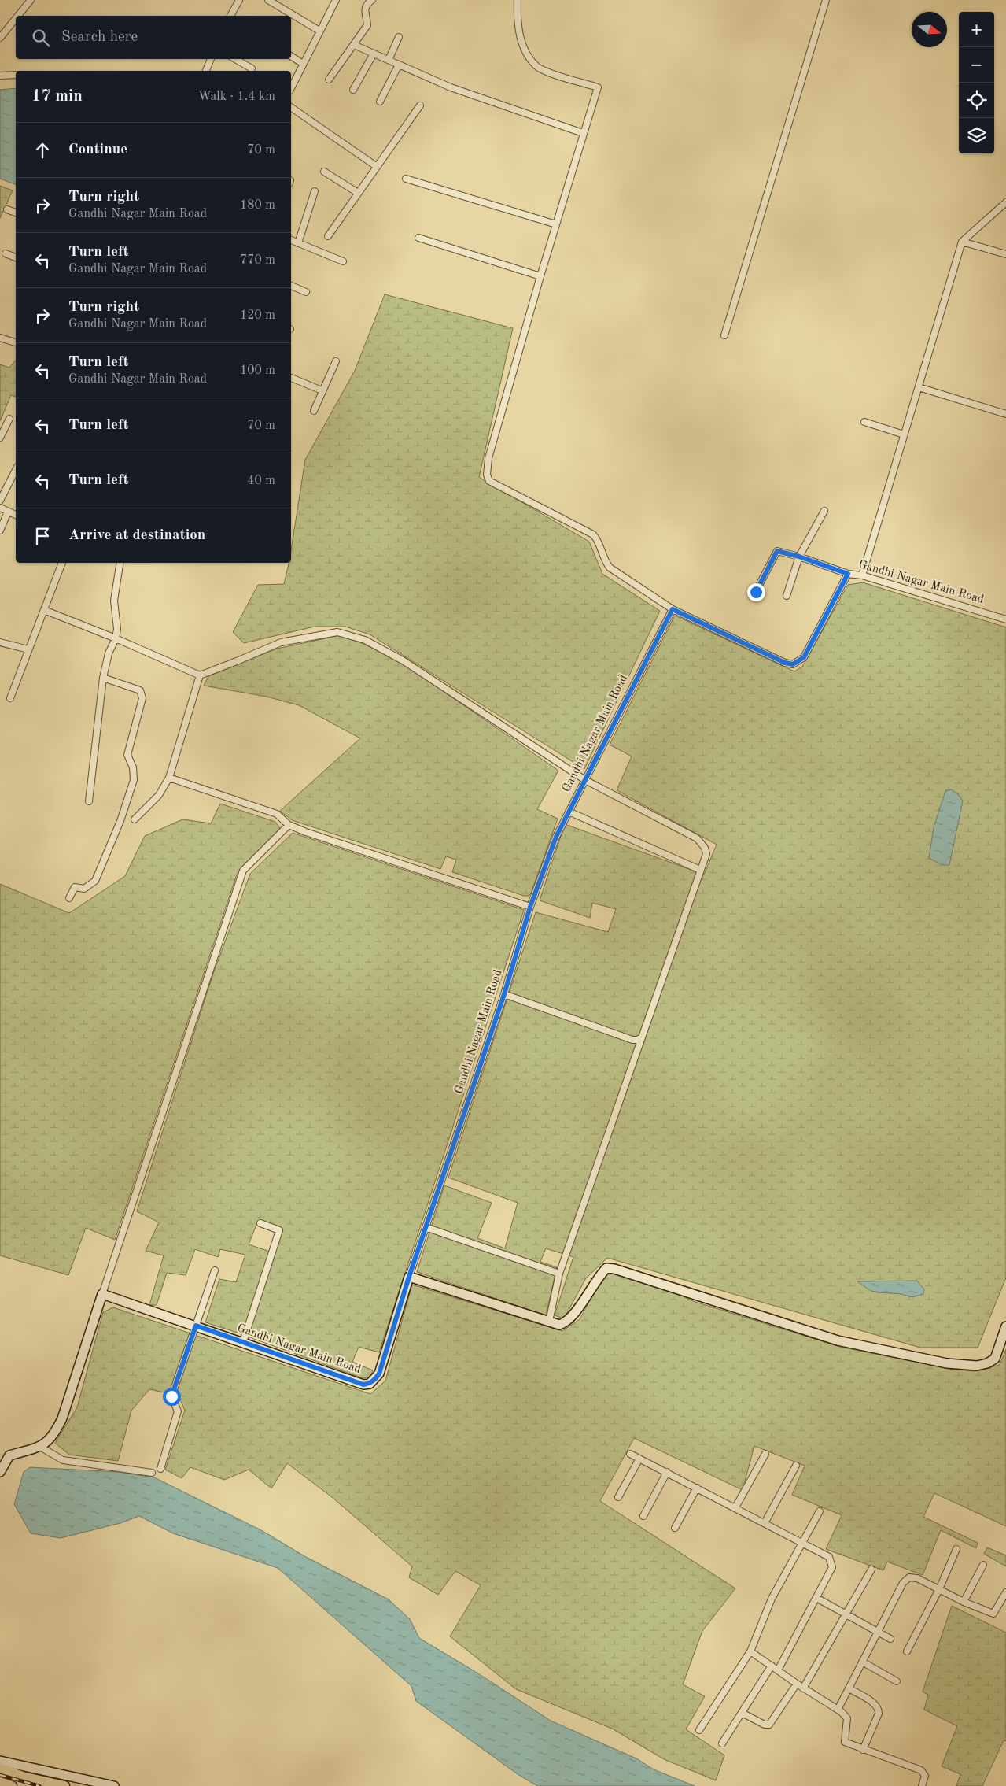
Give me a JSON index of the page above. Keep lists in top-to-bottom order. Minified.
{"streets":{"street":["Gandhi Nagar Main Road"]},"north":"right","page":{"map_buttons":["+","−"],"search":"Search here","heading":["17 min","Walk · 1.4 km"],"list":[["Continue","70 m"],["Turn right","Gandhi Nagar Main Road","180 m"],["Turn left","Gandhi Nagar Main Road","770 m"],["Turn right","Gandhi Nagar Main Road","120 m"],["Turn left","Gandhi Nagar Main Road","100 m"],["Turn left","70 m"],["Turn left","40 m"],"Arrive at destination"]}}
